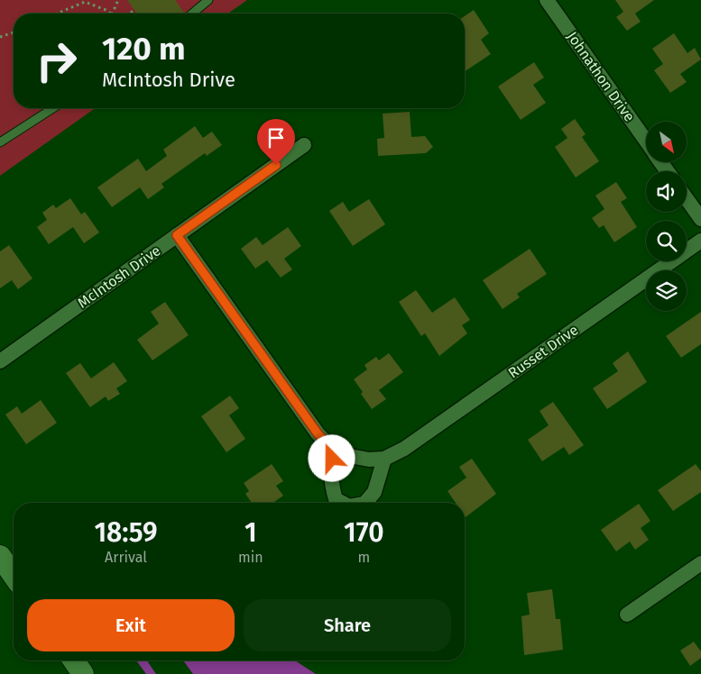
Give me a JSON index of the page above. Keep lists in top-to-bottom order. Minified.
{"streets":{"street":["Johnathon Drive","McIntosh Drive","Russet Drive"]},"crossings":[["McIntosh Drive","Russet Drive"]],"north":"bottom right","page":{"turn":["120 m","McIntosh Drive"],"eta":["18:59","Arrival","1","min","170","m"],"buttons":["Exit","Share"]}}
